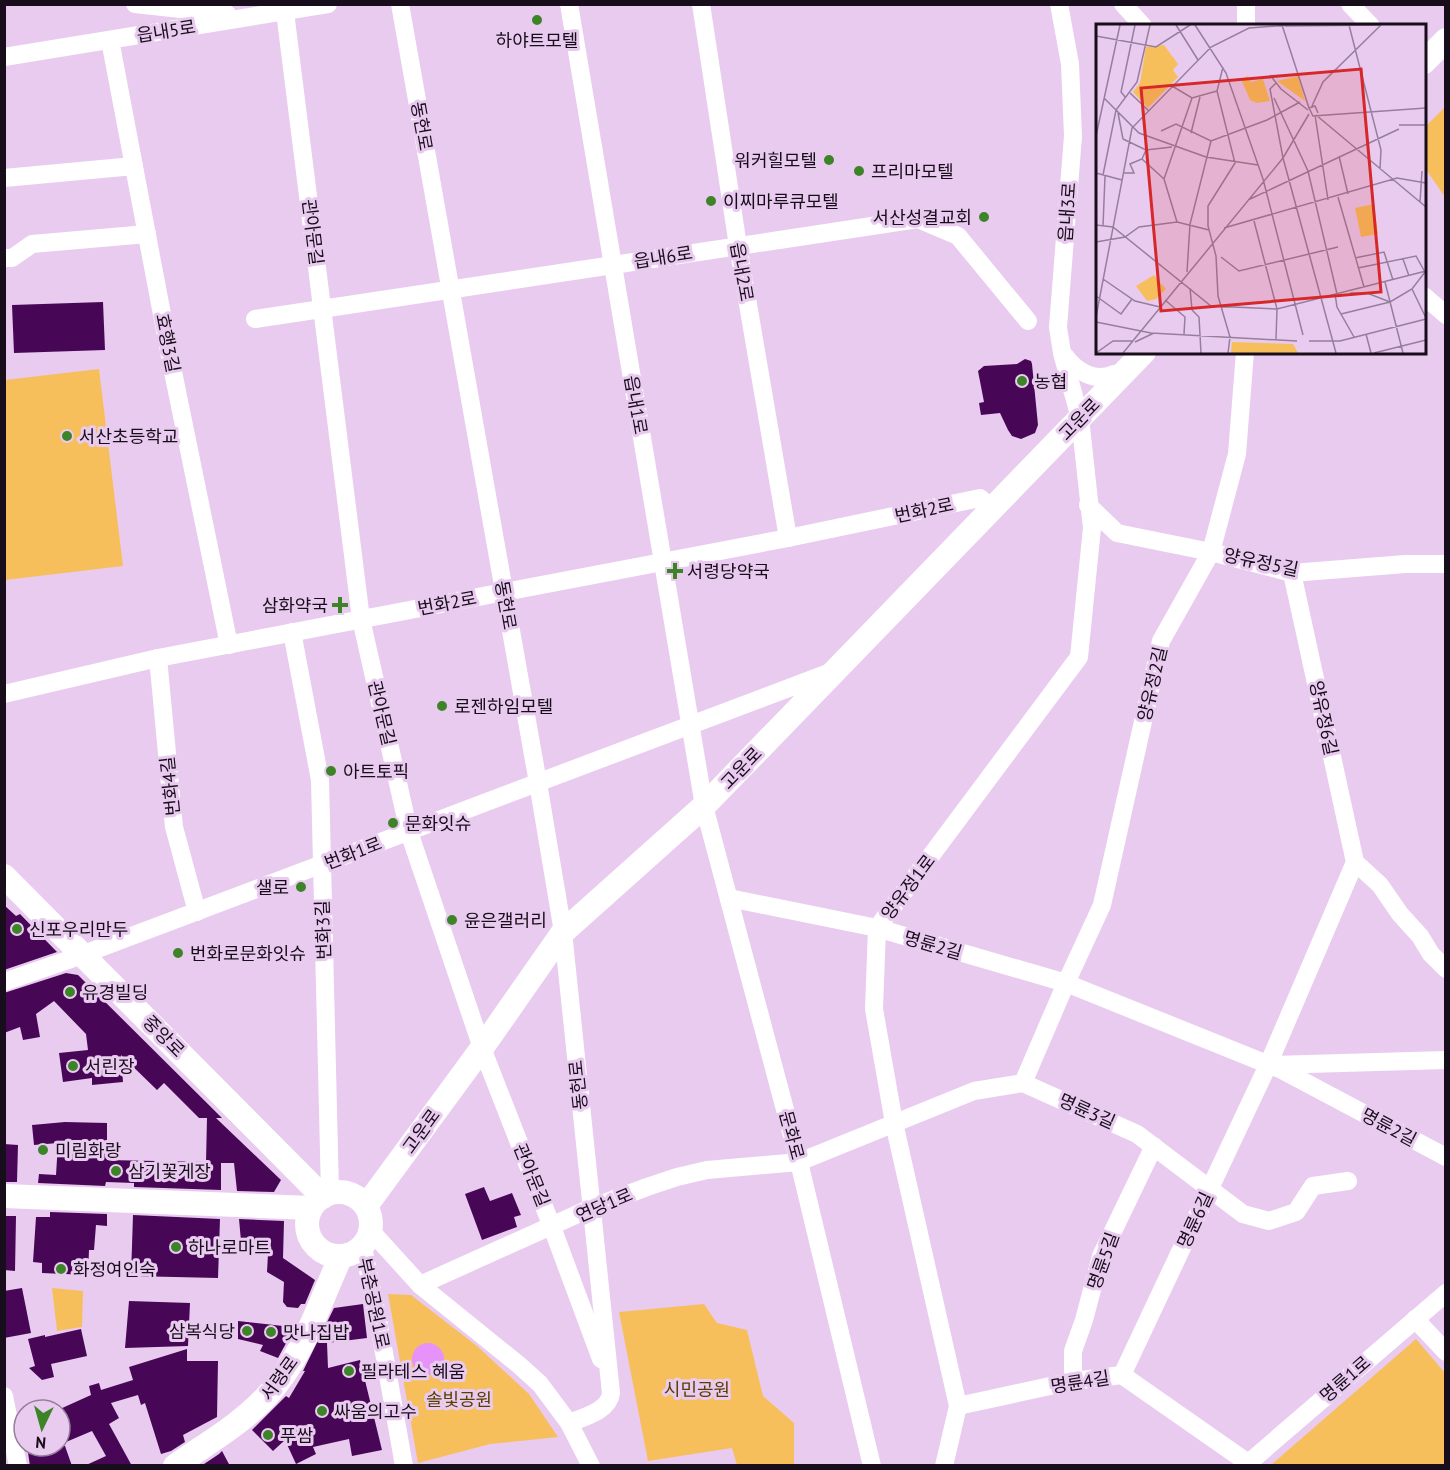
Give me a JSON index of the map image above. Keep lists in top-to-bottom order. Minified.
{"streets":{"street":["읍내5로","동헌로","읍내3로","관아문길","읍내6로","읍내2로","효행3길","읍내1로","고운로","번화2로","양유정5길","양유정2길","양유정6길","번화4길","번화1로","양유정1로","번화3길","명륜2길","중앙로","명륜3길","문화로","연당1로","명륜6길","명륜5길","부춘공원1로","서령로","명륜1로","명륜4길"]},"crossings":[["읍내5로","관아문길"],["읍내5로","효행3길"],["동헌로","읍내6로"],["동헌로","고운로"],["동헌로","번화2로"],["동헌로","번화1로"],["동헌로","연당1로"],["읍내3로","고운로"],["읍내3로","양유정1로"],["관아문길","읍내6로"],["관아문길","고운로"],["관아문길","번화2로"],["관아문길","번화1로"],["관아문길","연당1로"],["읍내6로","읍내2로"],["읍내6로","읍내1로"],["읍내2로","번화2로"],["효행3길","번화2로"],["읍내1로","고운로"],["읍내1로","번화2로"],["읍내1로","번화1로"],["읍내1로","문화로"],["고운로","번화2로"],["고운로","번화1로"],["고운로","양유정1로"],["고운로","번화3길"],["고운로","중앙로"],["고운로","문화로"],["고운로","부춘공원1로"],["고운로","서령로"],["번화2로","번화4길"],["번화2로","번화3길"],["양유정5길","양유정2길"],["양유정5길","양유정6길"],["양유정5길","양유정1로"],["양유정2길","명륜2길"],["번화4길","번화1로"],["번화1로","번화3길"],["번화1로","중앙로"],["양유정1로","명륜2길"],["양유정1로","명륜4길"],["번화3길","중앙로"],["번화3길","부춘공원1로"],["번화3길","서령로"],["명륜2길","문화로"],["명륜2길","명륜6길"],["중앙로","부춘공원1로"],["중앙로","서령로"],["명륜3길","명륜6길"],["명륜3길","명륜5길"],["문화로","연당1로"],["명륜6길","명륜4길"],["명륜5길","명륜4길"],["부춘공원1로","서령로"],["명륜1로","명륜4길"]],"parks":["시민공원","솔빛공원"],"places":{"other":["하야트모텔","워커힐모텔","프리마모텔","이찌마루큐모텔","서산성결교회","농협","서산초등학교","로젠하임모텔","아트토픽","문화잇슈","샐로","윤은갤러리","신포우리만두","번화로문화잇슈","유경빌딩","서린장","미림화랑","삼기꽃게장","하나로마트","화정여인숙","삼복식당","맛나집밥","필라테스 혜움","싸움의고수","푸쌈"],"health":["서령당약국","삼화약국"]},"north":"bottom"}
